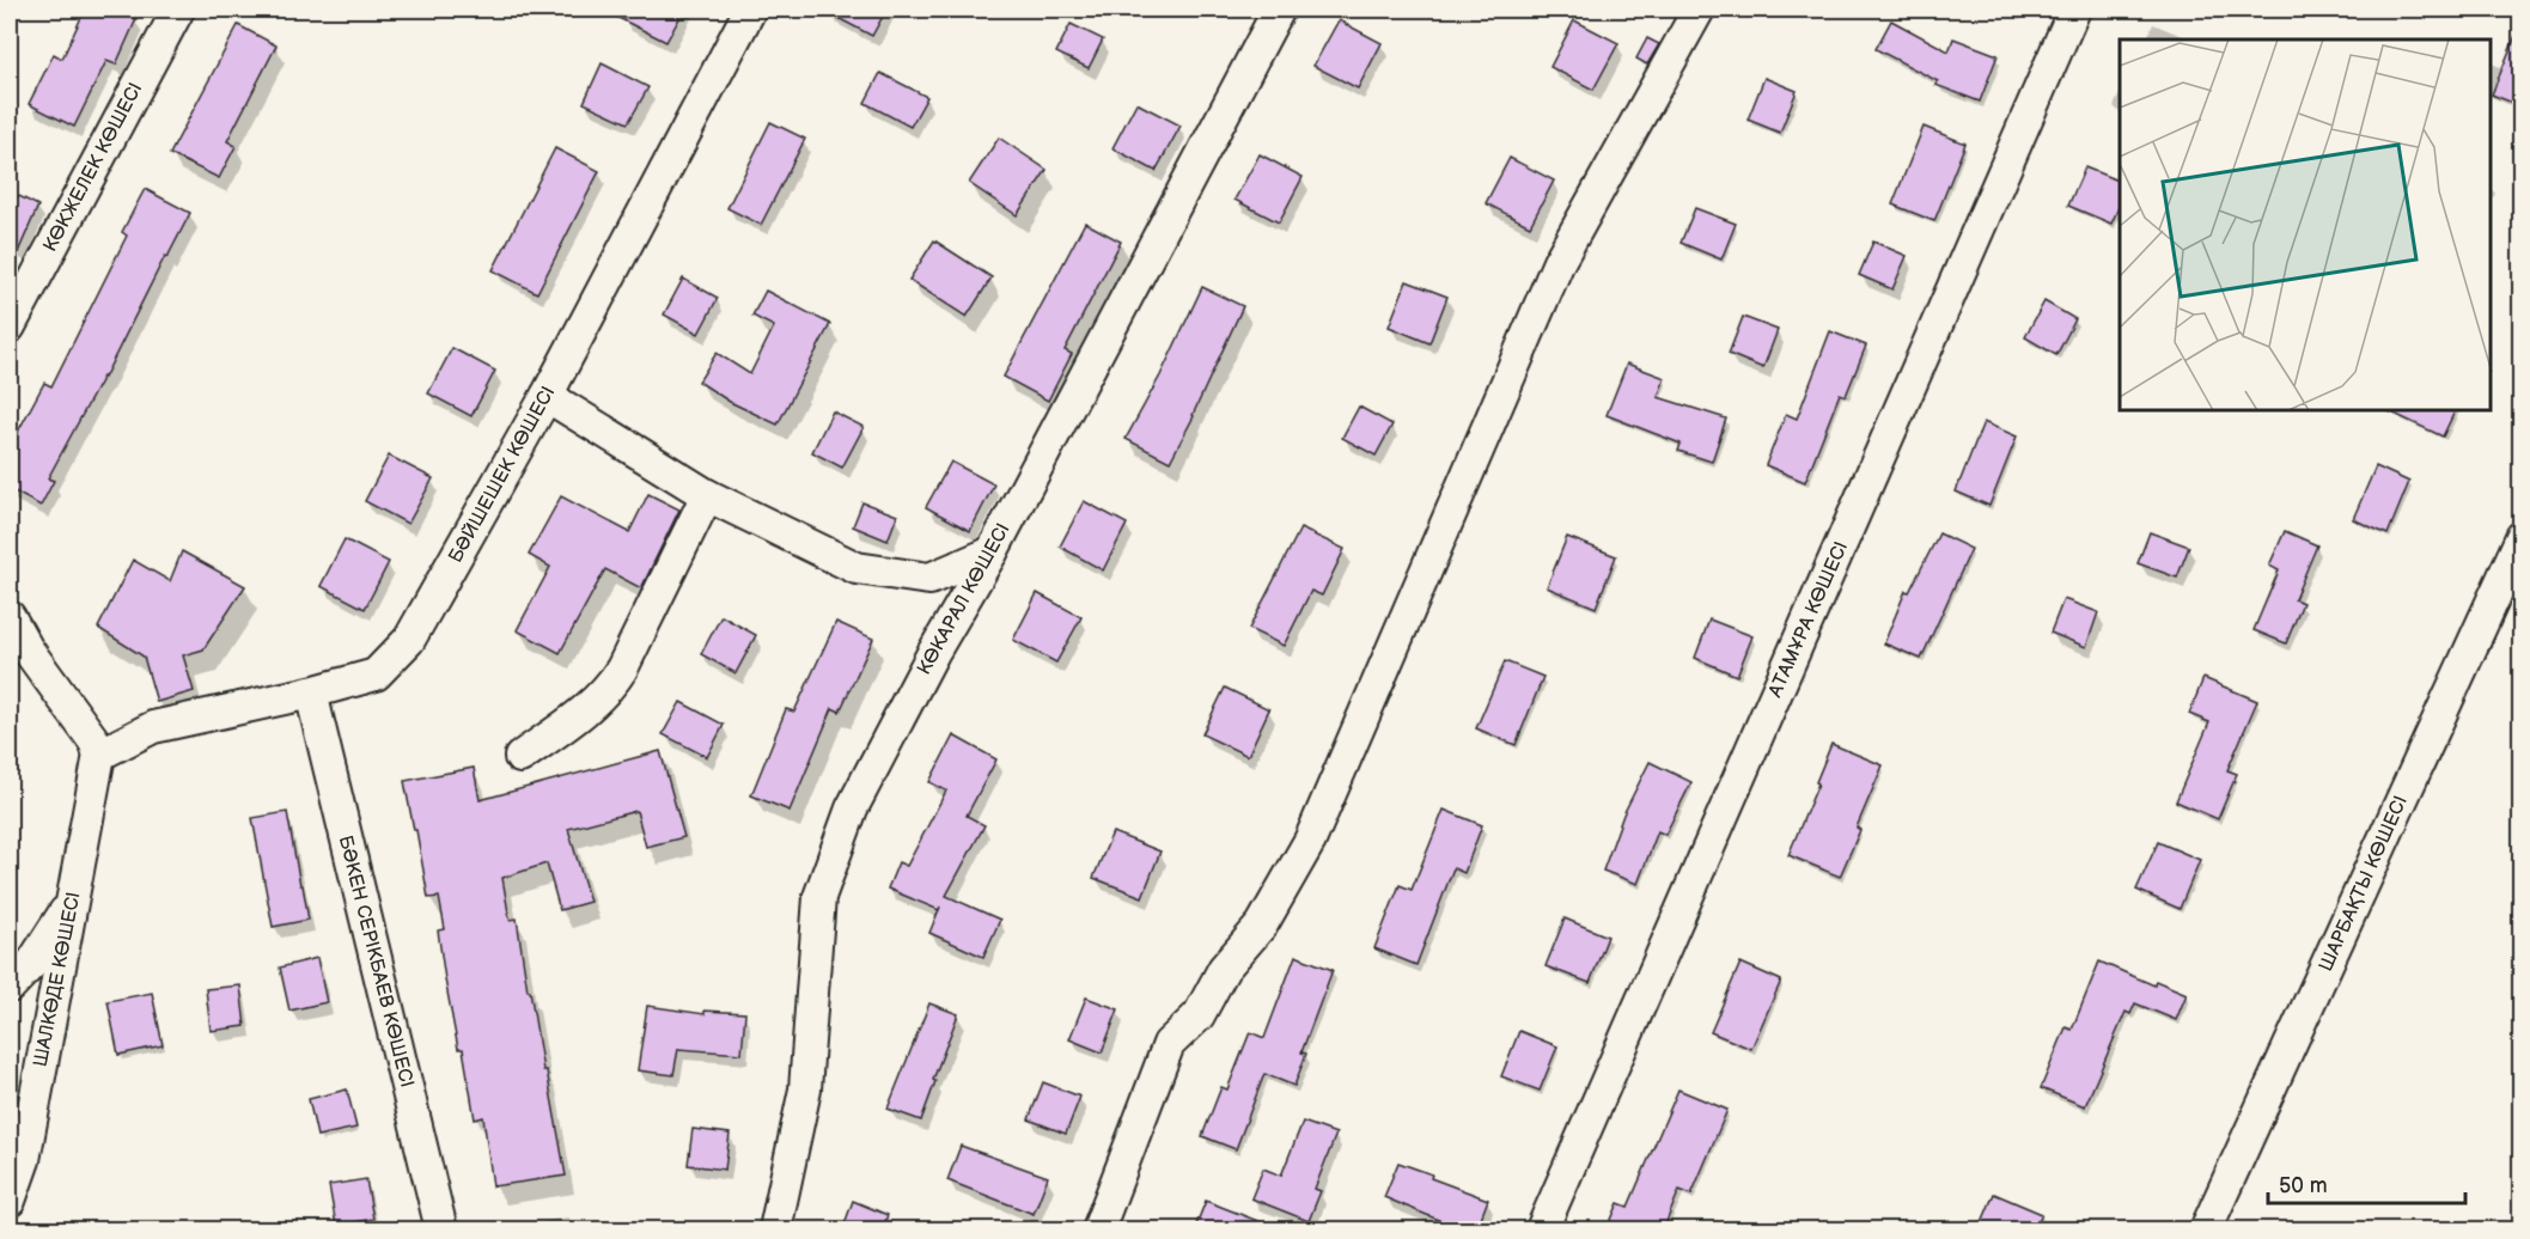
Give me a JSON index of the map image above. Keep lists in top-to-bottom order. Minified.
{"streets":{"street":["КӨКЖЕЛЕК КӨШЕСІ","БӘЙШЕШЕК КӨШЕСІ","КӨКАРАЛ КӨШЕСІ","АТАМҰРА КӨШЕСІ","ШАРБАҚТЫ КӨШЕСІ","БӘКЕН СЕРІКБАЕВ КӨШЕСІ","ШАЛКӨДЕ КӨШЕСІ"]},"crossings":[["БӘЙШЕШЕК КӨШЕСІ","БӘКЕН СЕРІКБАЕВ КӨШЕСІ"],["БӘЙШЕШЕК КӨШЕСІ","ШАЛКӨДЕ КӨШЕСІ"]],"scale_bar":"50 m"}
